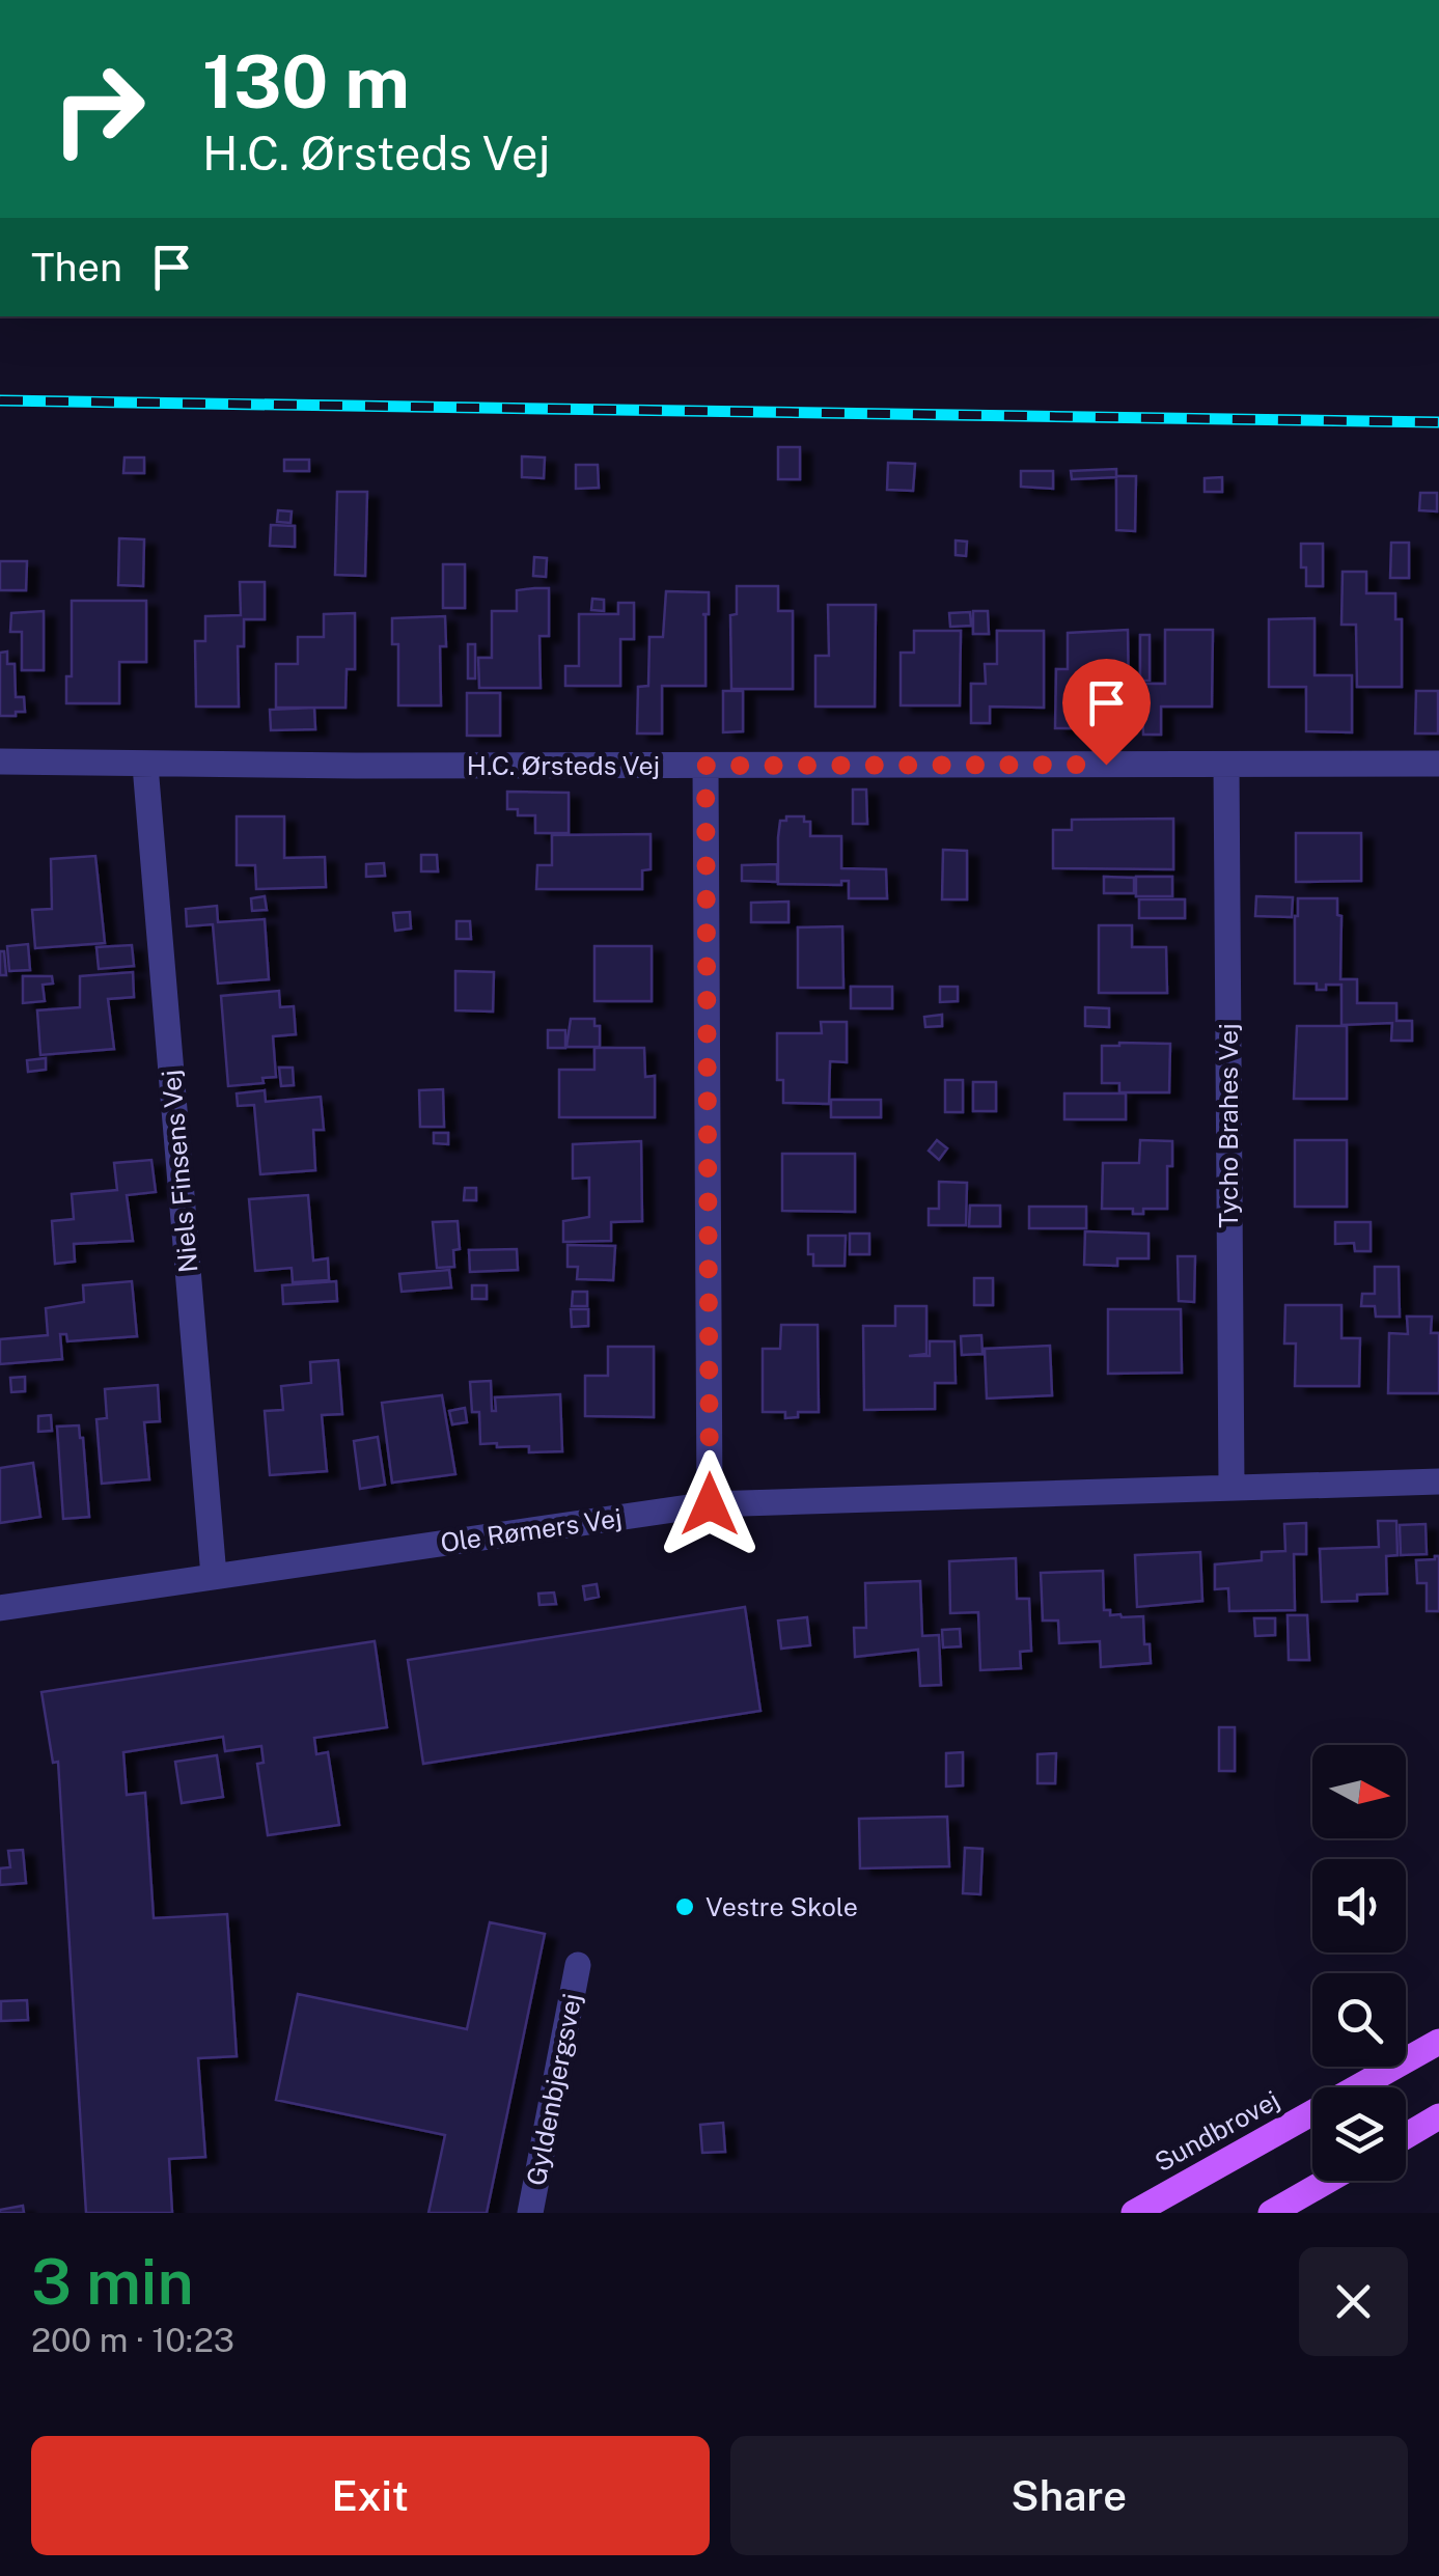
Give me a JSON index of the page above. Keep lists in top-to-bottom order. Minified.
{"streets":{"main road":["Sundbrovej"],"street":["H.C. Ørsteds Vej","Tycho Brahes Vej","Niels Finsens Vej","Ole Rømers Vej","Gyldenbjergsvej"]},"crossings":[["H.C. Ørsteds Vej","Tycho Brahes Vej"],["H.C. Ørsteds Vej","Niels Finsens Vej"],["Tycho Brahes Vej","Ole Rømers Vej"],["Niels Finsens Vej","Ole Rømers Vej"]],"places":["Vestre Skole"],"north":"right","page":{"turn":["130 m","H.C. Ørsteds Vej"],"then":"Then","heading":["3 min","200 m · 10:23"],"buttons":["Exit","Share"]}}
